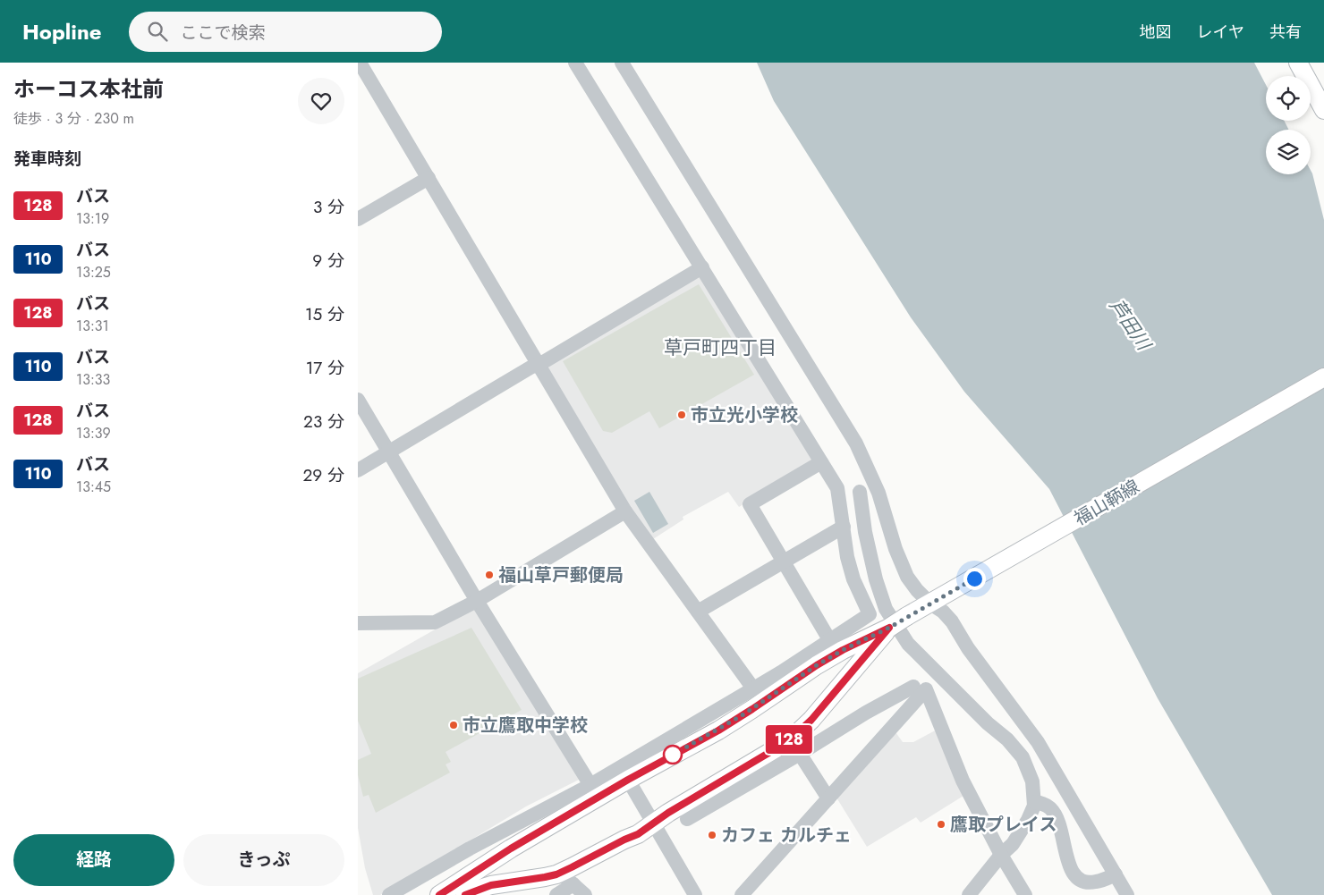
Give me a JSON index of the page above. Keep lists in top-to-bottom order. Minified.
{"streets":{"main road":["福山鞆線"]},"districts":["草戸町四丁目"],"water":["芦田川"],"places":["市立光小学校","福山草戸郵便局","市立鷹取中学校","鷹取プレイス","カフェ カルチェ"],"lines":["bus line 128"],"page":{"header":"Hopline","search":"ここで検索","nav":["地図","レイヤ","共有"],"heading":[["ホーコス本社前","徒歩 · 3 分 · 230 m"],"発車時刻"],"on_map":"128","list":[{"mark":"128","name":"バス","note":"13:19","value":"3 分"},{"mark":"110","name":"バス","note":"13:25","value":"9 分"},{"mark":"128","name":"バス","note":"13:31","value":"15 分"},{"mark":"110","name":"バス","note":"13:33","value":"17 分"},{"mark":"128","name":"バス","note":"13:39","value":"23 分"},{"mark":"110","name":"バス","note":"13:45","value":"29 分"}],"buttons":["経路","きっぷ"]}}
